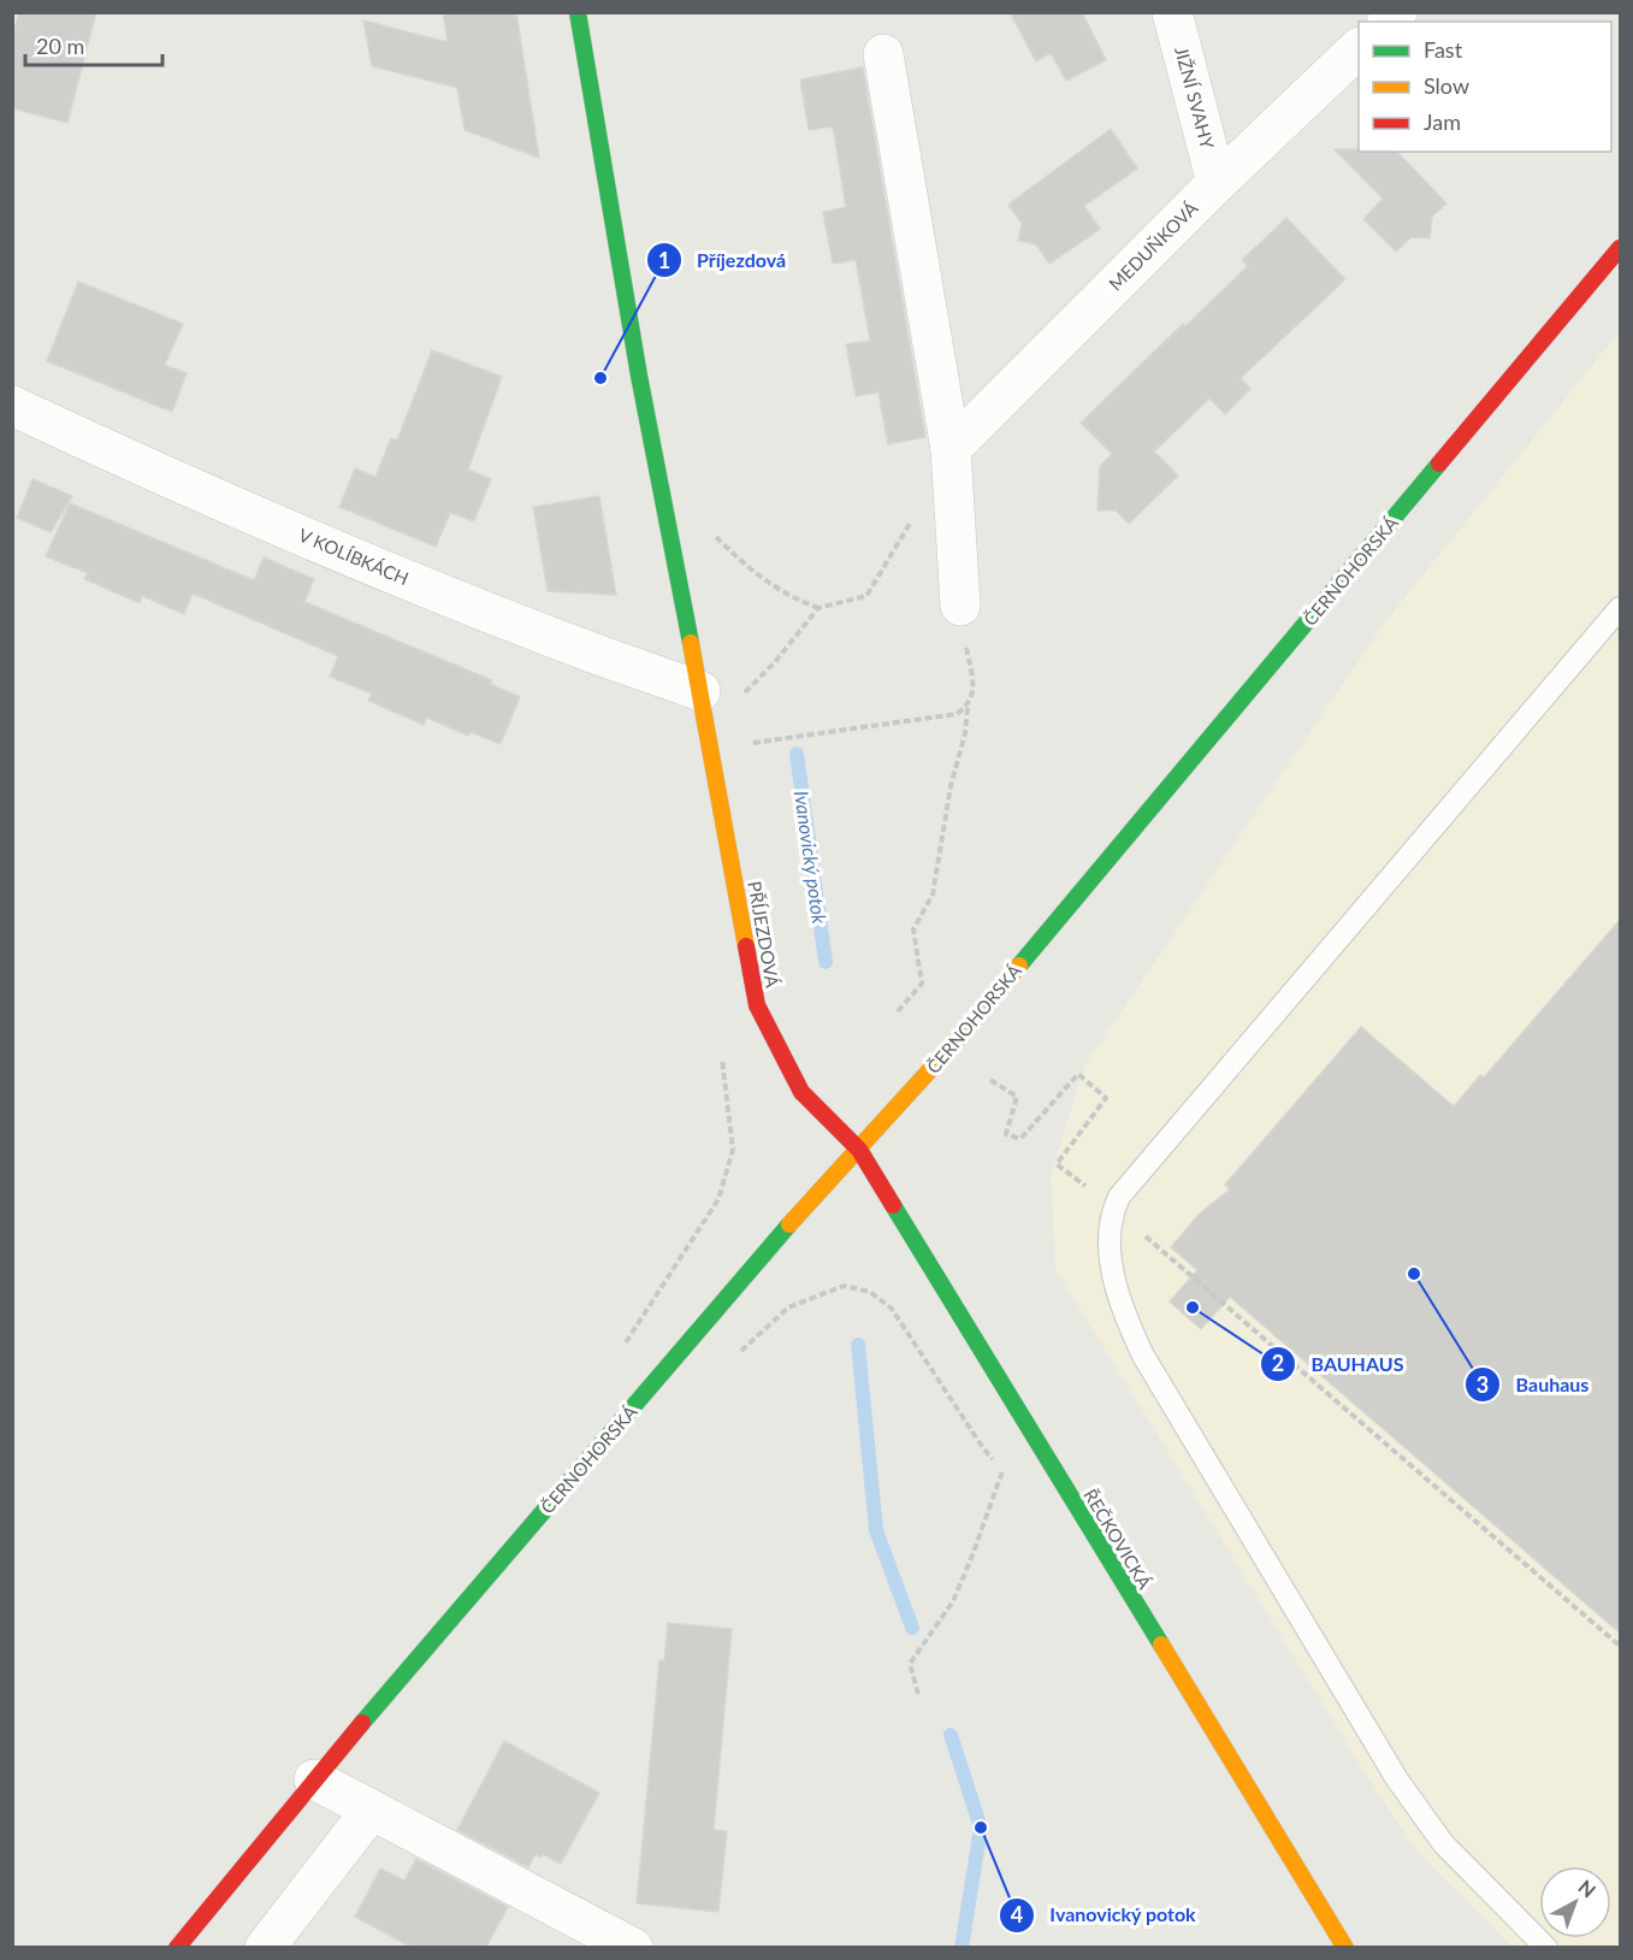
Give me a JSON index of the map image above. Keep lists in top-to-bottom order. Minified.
{"streets":{"street":["JIŽNÍ SVAHY","MEDUŇKOVÁ","V KOLÍBKÁCH","ČERNOHORSKÁ","PŘÍJEZDOVÁ","ŘEČKOVICKÁ"]},"crossings":[["JIŽNÍ SVAHY","MEDUŇKOVÁ"],["V KOLÍBKÁCH","PŘÍJEZDOVÁ"],["ČERNOHORSKÁ","PŘÍJEZDOVÁ"],["ČERNOHORSKÁ","ŘEČKOVICKÁ"],["PŘÍJEZDOVÁ","ŘEČKOVICKÁ"]],"water":["Ivanovický potok"],"places":["Příjezdová","Bauhaus","BAUHAUS","Ivanovický potok"],"legend":["Fast","Slow","Jam"],"scale_bar":"20 m","north":"top right"}
